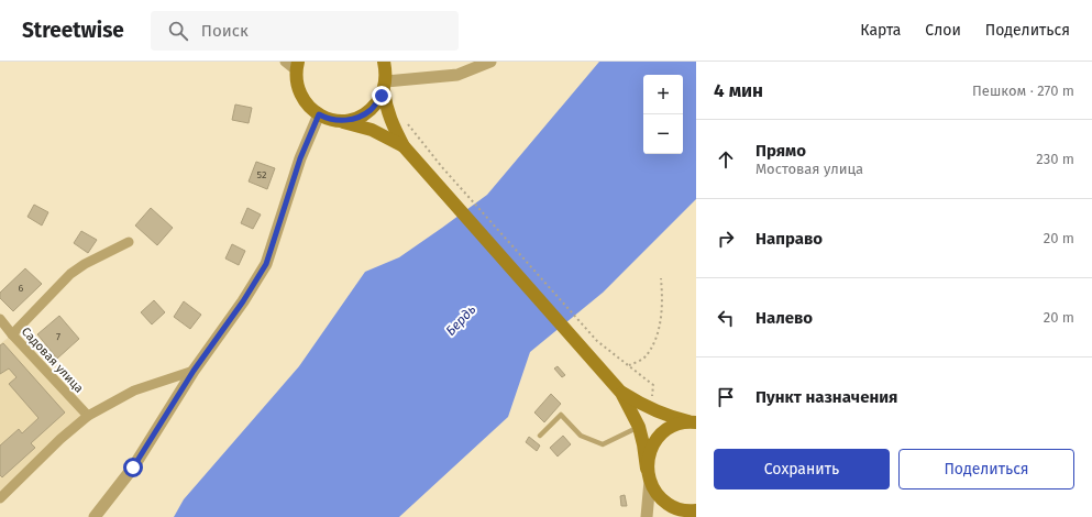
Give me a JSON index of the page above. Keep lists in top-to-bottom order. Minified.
{"streets":{"street":["Садовая улица"]},"water":["Бердь"],"house_numbers":["52","6","7"],"page":{"header":"Streetwise","search":"Поиск","nav":["Карта","Слои","Поделиться"],"heading":["4 мин","Пешком · 270 m"],"map_buttons":["+","−"],"list":[["Прямо","Мостовая улица","230 m"],["Направо","20 m"],["Налево","20 m"],"Пункт назначения"],"buttons":["Сохранить","Поделиться"]}}
